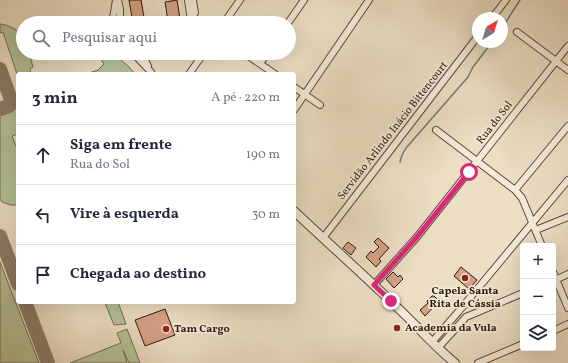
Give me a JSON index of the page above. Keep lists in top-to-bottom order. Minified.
{"streets":{"street":["Rua do Sol","Servidão Arlindo Inácio Bittencourt"]},"places":["Capela Santa Rita de Cássia","Academia da Vula","Tam Cargo"],"north":"top right","page":{"search":"Pesquisar aqui","heading":["3 min","A pé · 220 m"],"list":[["Siga em frente","Rua do Sol","190 m"],["Vire à esquerda","30 m"],"Chegada ao destino"],"map_buttons":["+","−"]}}
